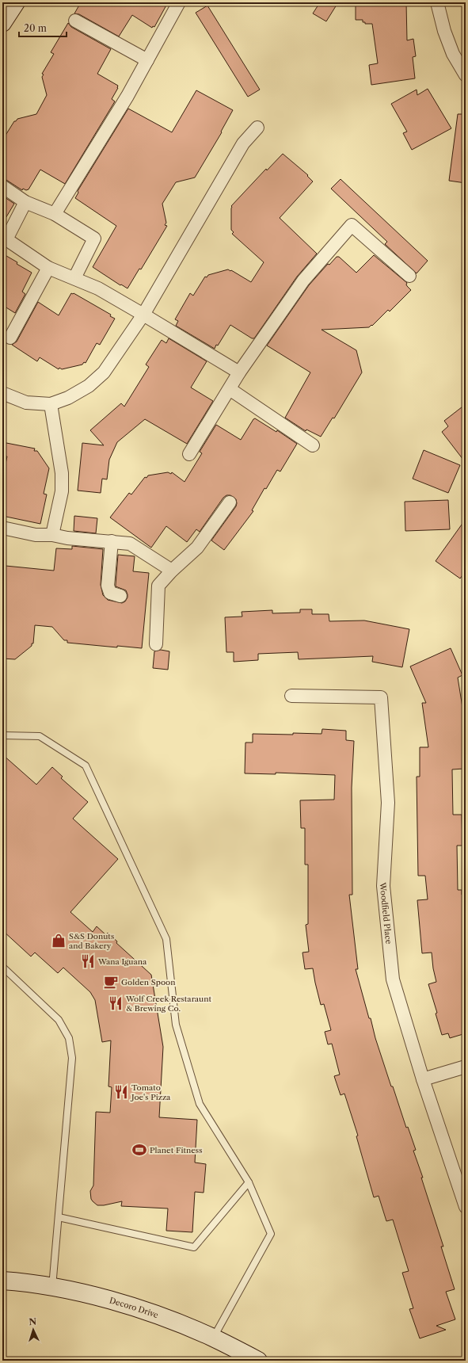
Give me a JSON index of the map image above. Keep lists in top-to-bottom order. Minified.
{"streets":{"main road":["Decoro Drive"],"street":["Woodfield Place"]},"places":{"shop":["S&S Donuts and Bakery"],"restaurant":["Wana Iguana","Wolf Creek Restaraunt & Brewing Co.","Tomato Joe's Pizza"],"cafe":["Golden Spoon"],"sports":["Planet Fitness"]},"scale_bar":"20 m","north":"top"}
